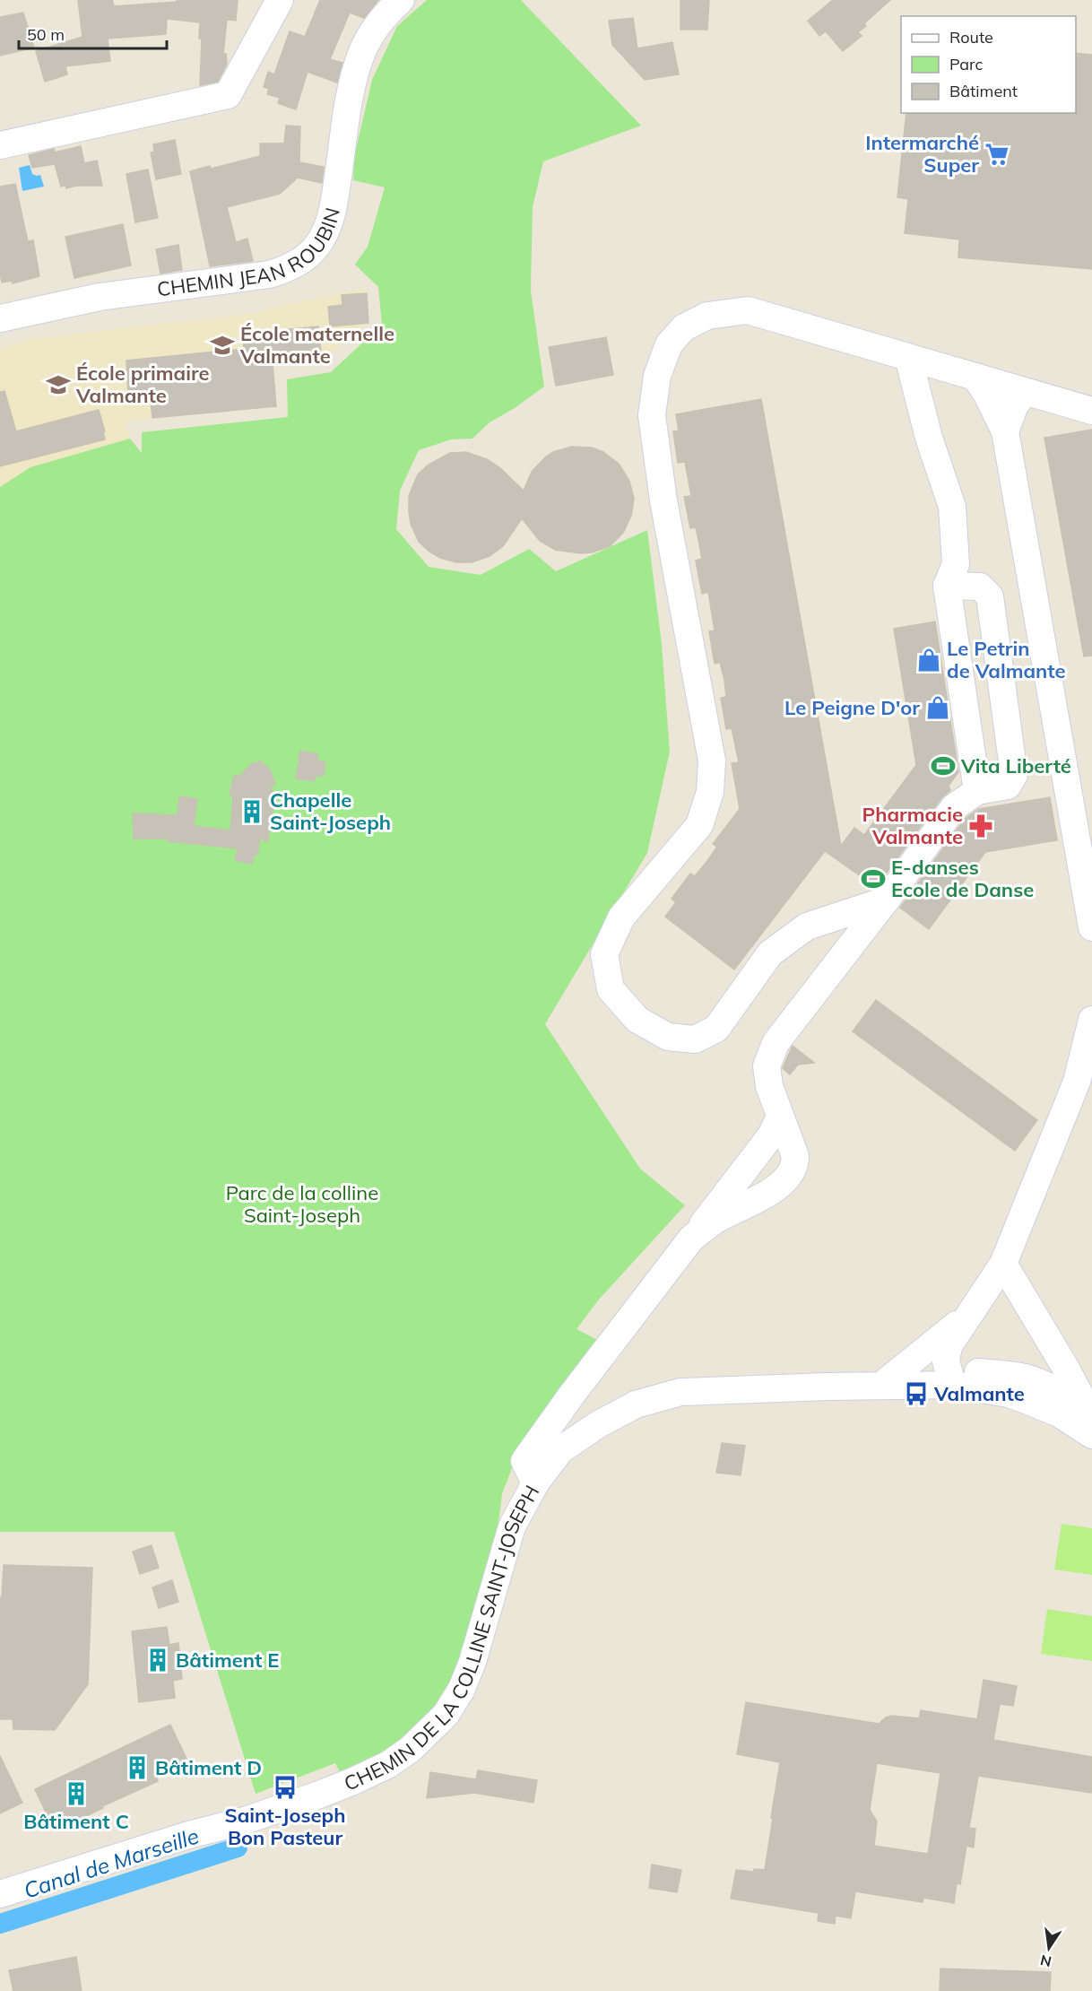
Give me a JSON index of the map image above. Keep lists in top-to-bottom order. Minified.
{"streets":{"street":["CHEMIN JEAN ROUBIN","CHEMIN DE LA COLLINE SAINT-JOSEPH"]},"water":["Canal de Marseille"],"parks":["Parc de la colline Saint-Joseph"],"places":{"supermarket":["Intermarché Super"],"school or university":["École maternelle Valmante","École primaire Valmante"],"shop":["Le Petrin de Valmante","Le Peigne D'or"],"sports":["Vita Liberté","E-danses Ecole de Danse"],"building":["Chapelle Saint-Joseph","Bâtiment E","Bâtiment D","Bâtiment C"],"pharmacy":["Pharmacie Valmante"],"bus stop":["Valmante","Saint-Joseph Bon Pasteur"]},"legend":["Route","Parc","Bâtiment"],"scale_bar":"50 m","north":"bottom"}
